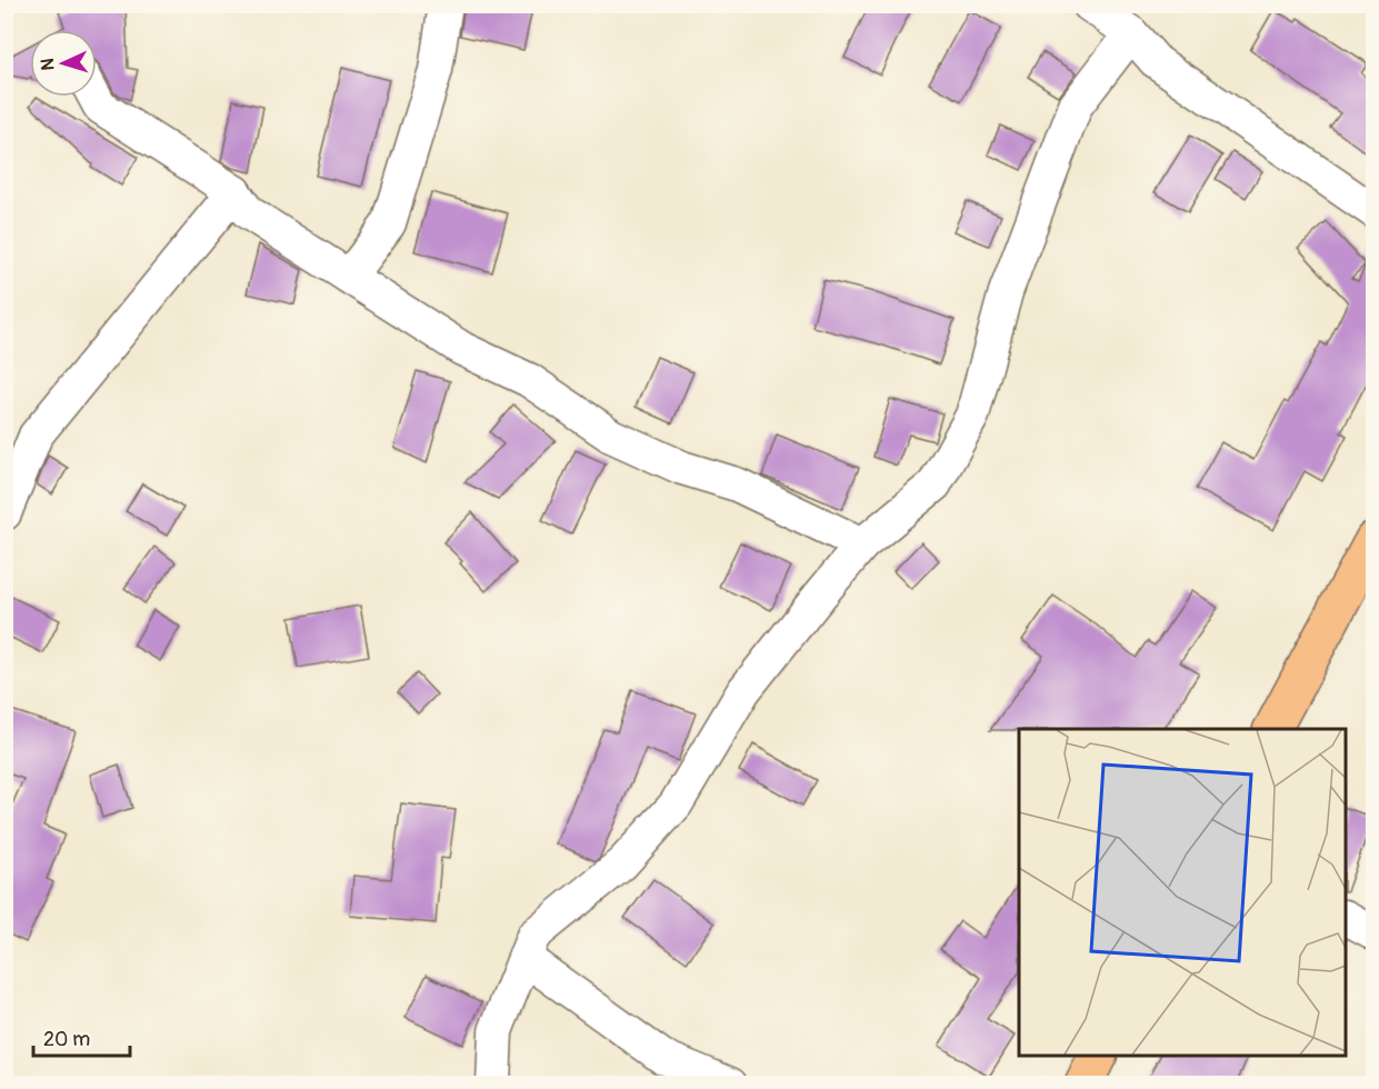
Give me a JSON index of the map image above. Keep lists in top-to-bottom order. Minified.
{"scale_bar":"20 m","north":"left"}
